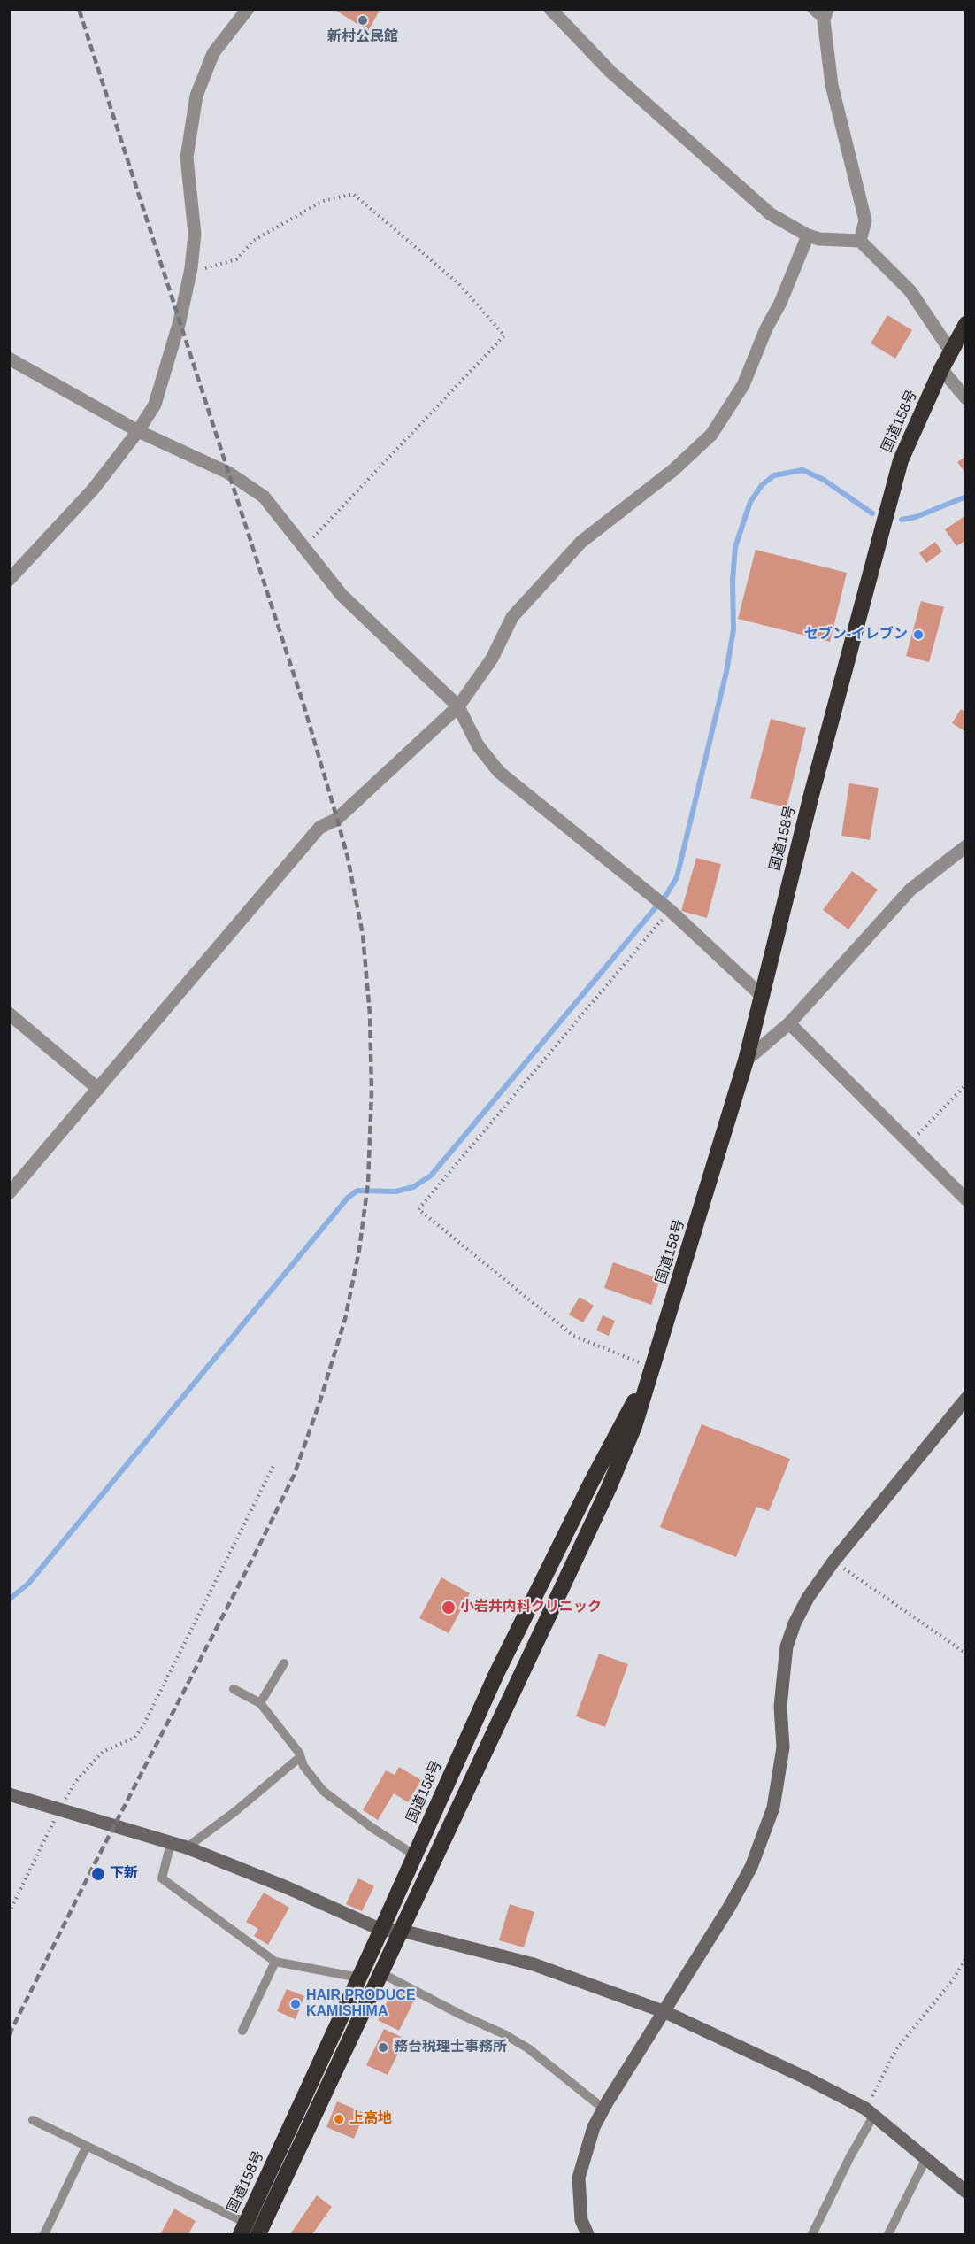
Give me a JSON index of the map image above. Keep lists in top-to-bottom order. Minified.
{"streets":{"highway":["国道158号"]},"places":["新村公民館","セブン-イレブン","小岩井内科クリニック","下新","HAIR PRODUCE KAMISHIMA","務台税理士事務所","上高地"]}
